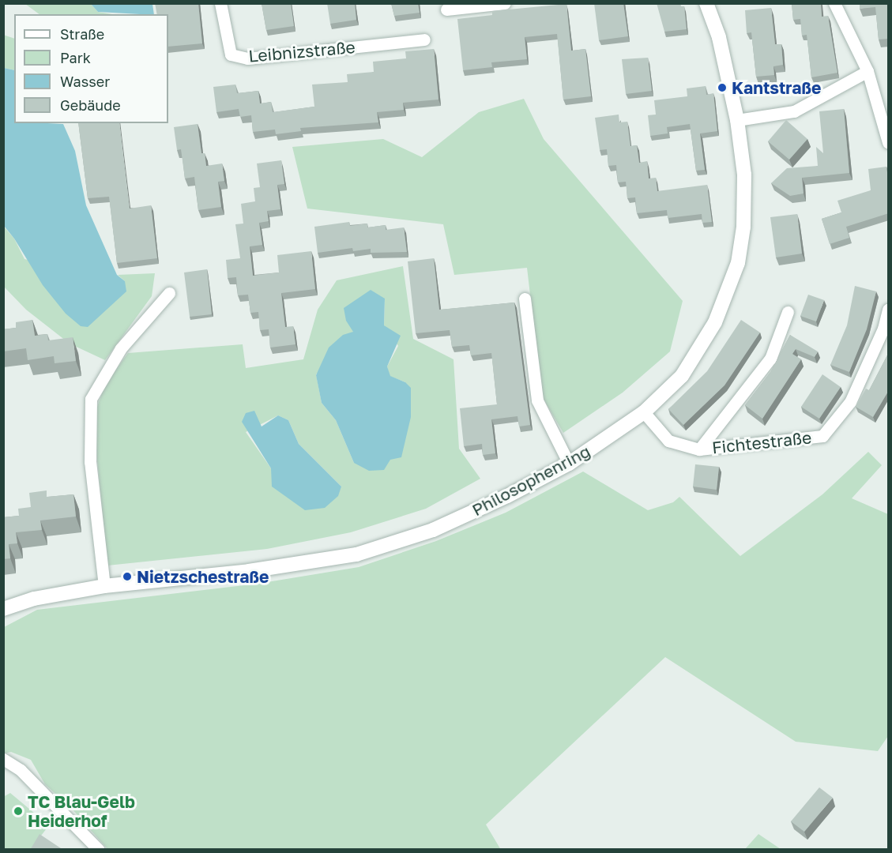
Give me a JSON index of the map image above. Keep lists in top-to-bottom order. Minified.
{"streets":{"street":["Leibnizstraße","Fichtestraße","Philosophenring"]},"crossings":[["Fichtestraße","Philosophenring"]],"places":["Kantstraße","Nietzschestraße","TC Blau-Gelb Heiderhof"],"legend":["Straße","Park","Wasser","Gebäude"]}
